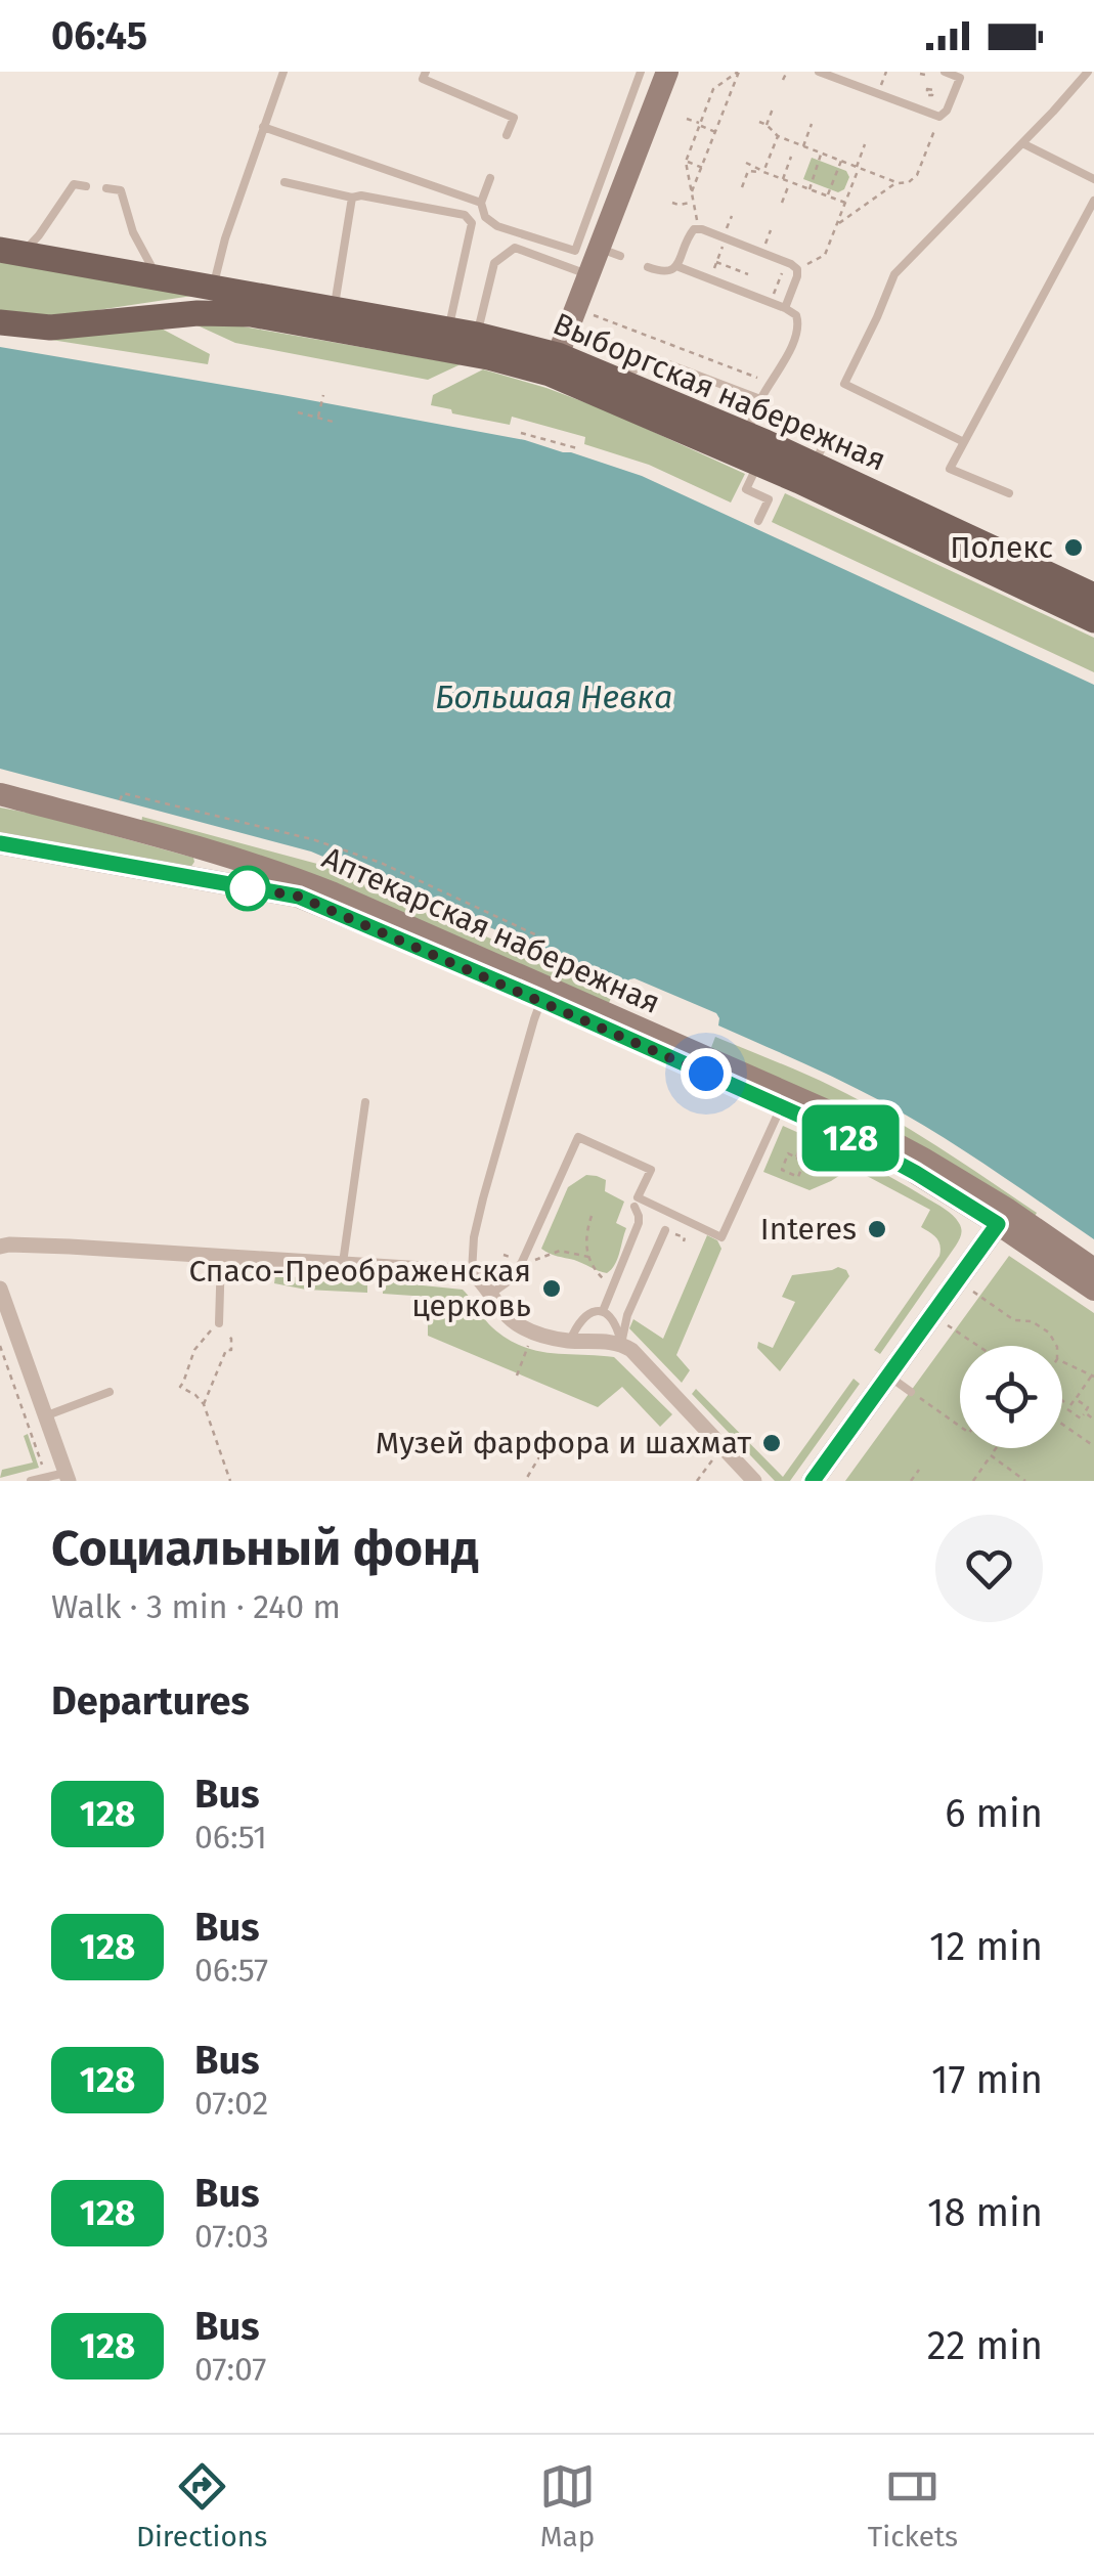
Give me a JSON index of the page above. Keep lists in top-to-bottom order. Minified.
{"streets":{"main road":["Выборгская набережная"],"street":["Аптекарская набережная"]},"water":["Большая Невка"],"places":["Полекс","Interes","Спасо-Преображенская церковь","Музей фарфора и шахмат"],"lines":["bus line 128"],"page":{"status":"06:45","on_map":"128","heading":[["Социальный фонд","Walk · 3 min · 240 m"],"Departures"],"list":[{"mark":"128","name":"Bus","note":"06:51","value":"6 min"},{"mark":"128","name":"Bus","note":"06:57","value":"12 min"},{"mark":"128","name":"Bus","note":"07:02","value":"17 min"},{"mark":"128","name":"Bus","note":"07:03","value":"18 min"},{"mark":"128","name":"Bus","note":"07:07","value":"22 min"}],"tabs":["Directions","Map","Tickets"]}}
